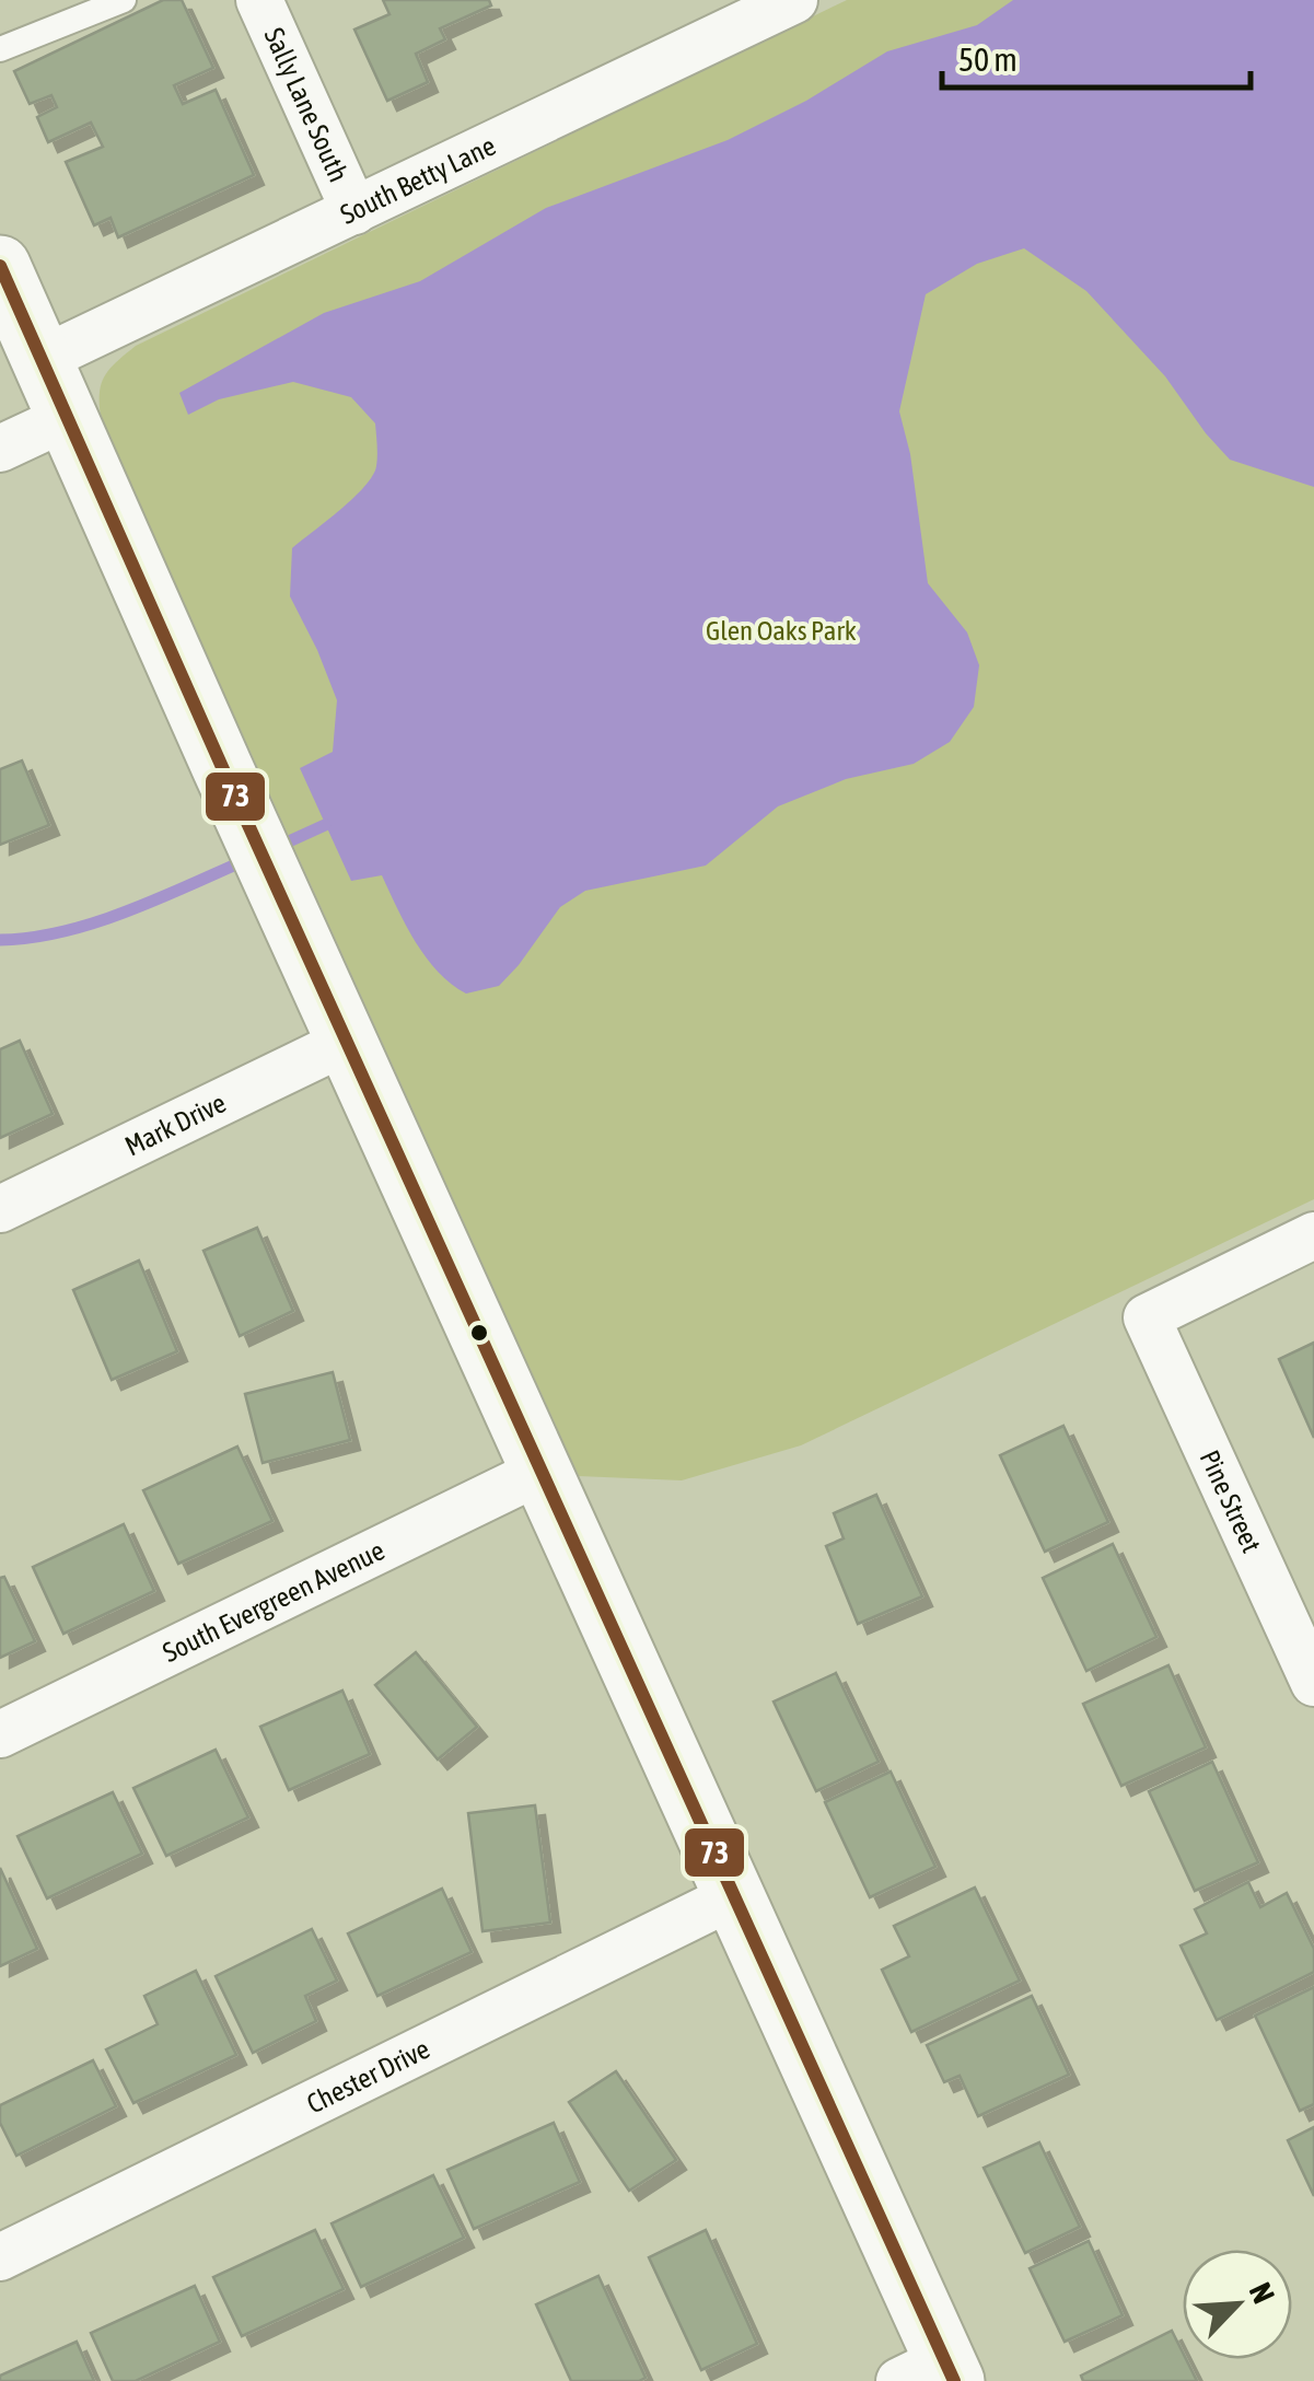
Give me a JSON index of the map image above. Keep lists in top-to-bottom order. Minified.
{"streets":{"street":["Sally Lane South","South Betty Lane","Mark Drive","Pine Street","South Evergreen Avenue","Chester Drive"]},"crossings":[["Sally Lane South","South Betty Lane"]],"parks":["Glen Oaks Park"],"lines":["transit line 73"],"scale_bar":"50 m","north":"top right"}
